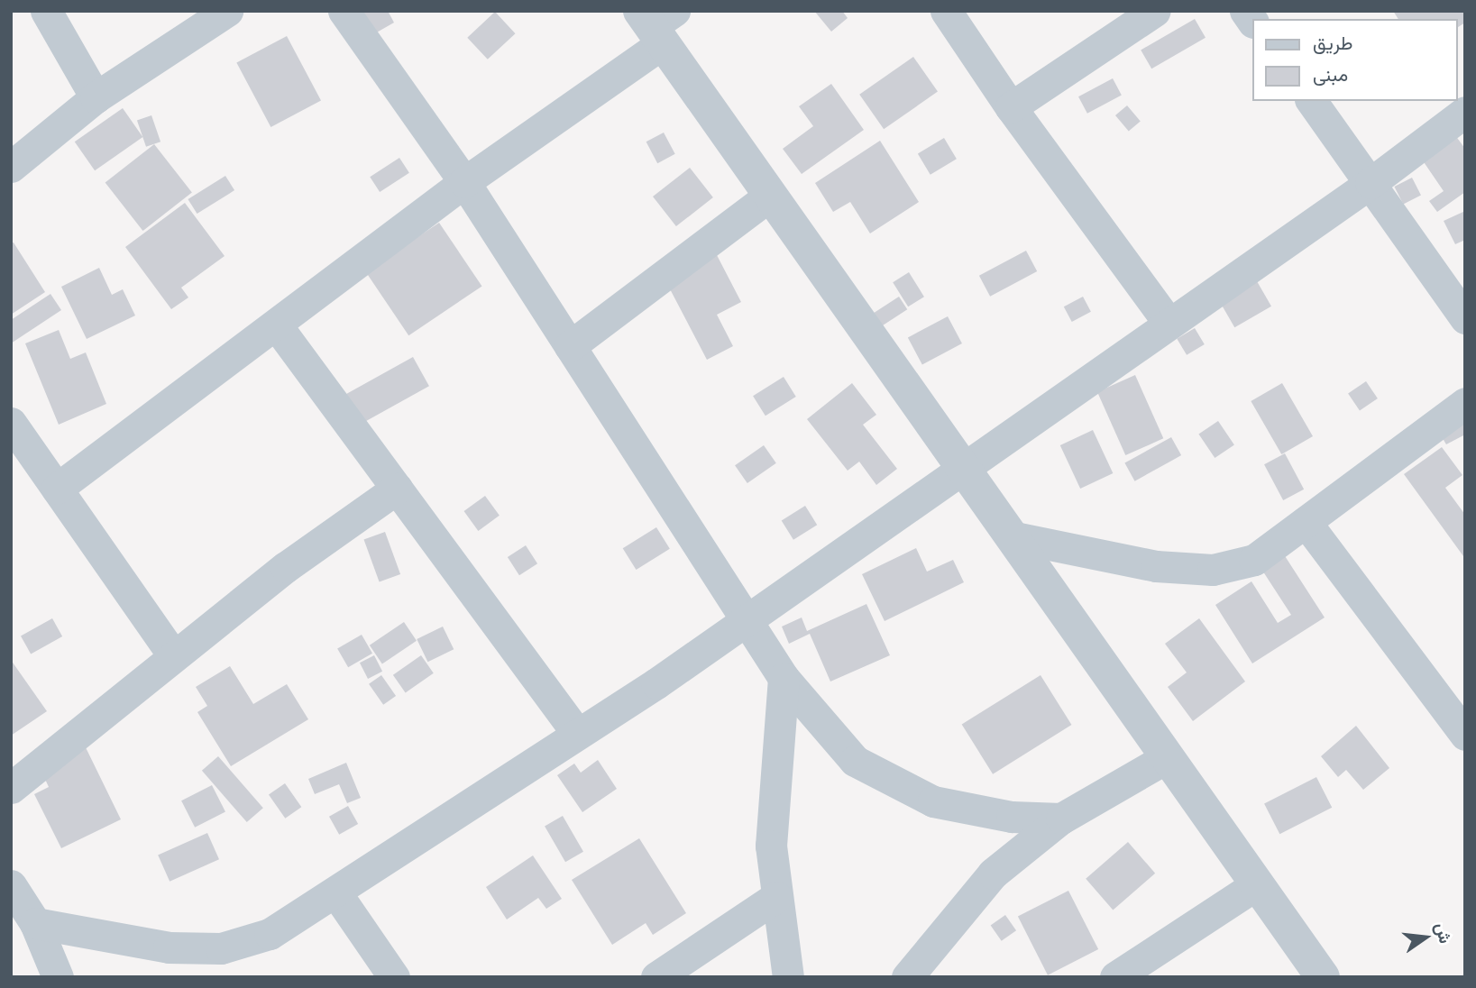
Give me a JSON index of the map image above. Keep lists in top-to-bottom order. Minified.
{"legend":["طريق","مبنى"],"north":"right"}
